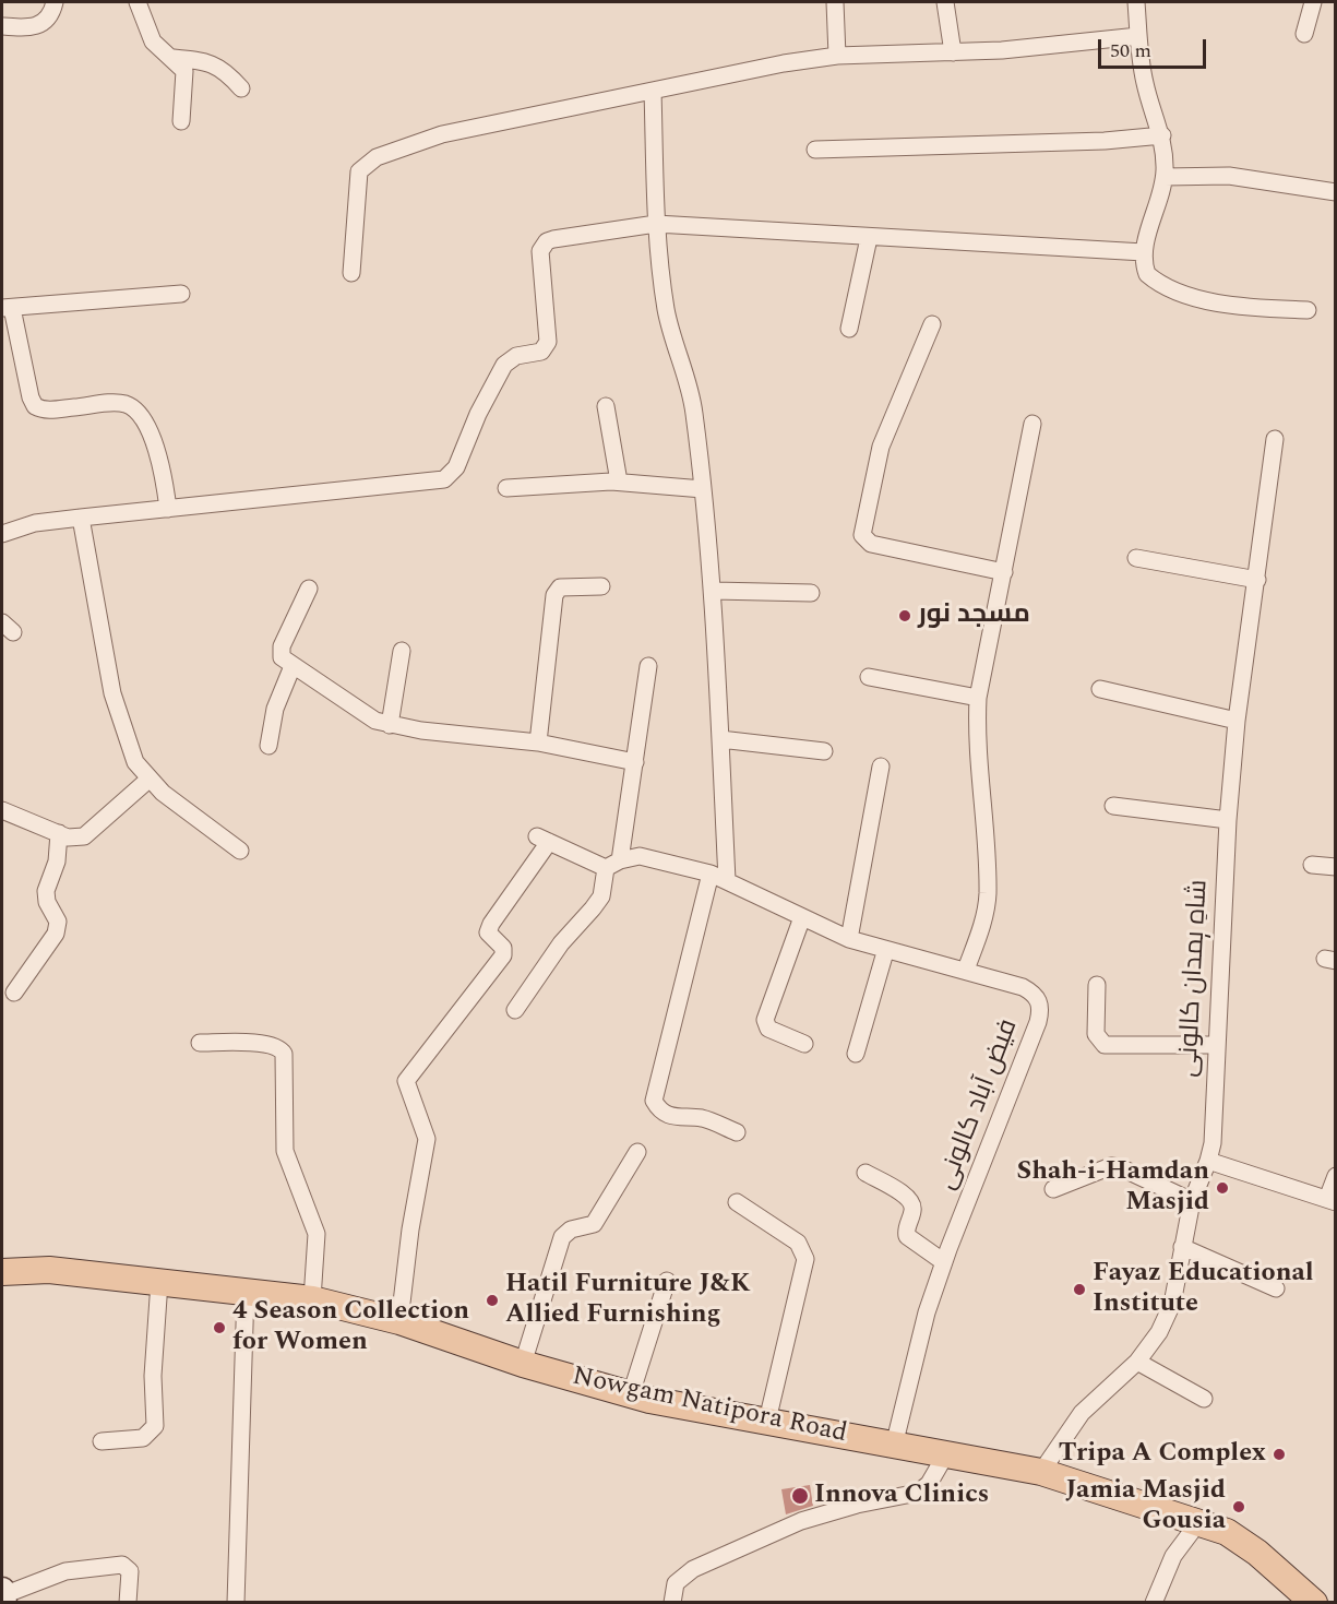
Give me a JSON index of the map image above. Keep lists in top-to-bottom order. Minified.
{"streets":{"main road":["Nowgam Natipora Road"],"street":["شاہِ ہمدان کالونی","فیض آباد کالونی"]},"crossings":[["شاہِ ہمدان کالونی","Nowgam Natipora Road"],["فیض آباد کالونی","Nowgam Natipora Road"]],"places":["مسجد نور","Shah-i-Hamdan Masjid","Fayaz Educational Institute","Hatil Furniture J&K Allied Furnishing","4 Season Collection for Women","Tripa A Complex","Innova Clinics","Jamia Masjid Gousia"],"scale_bar":"50 m"}
